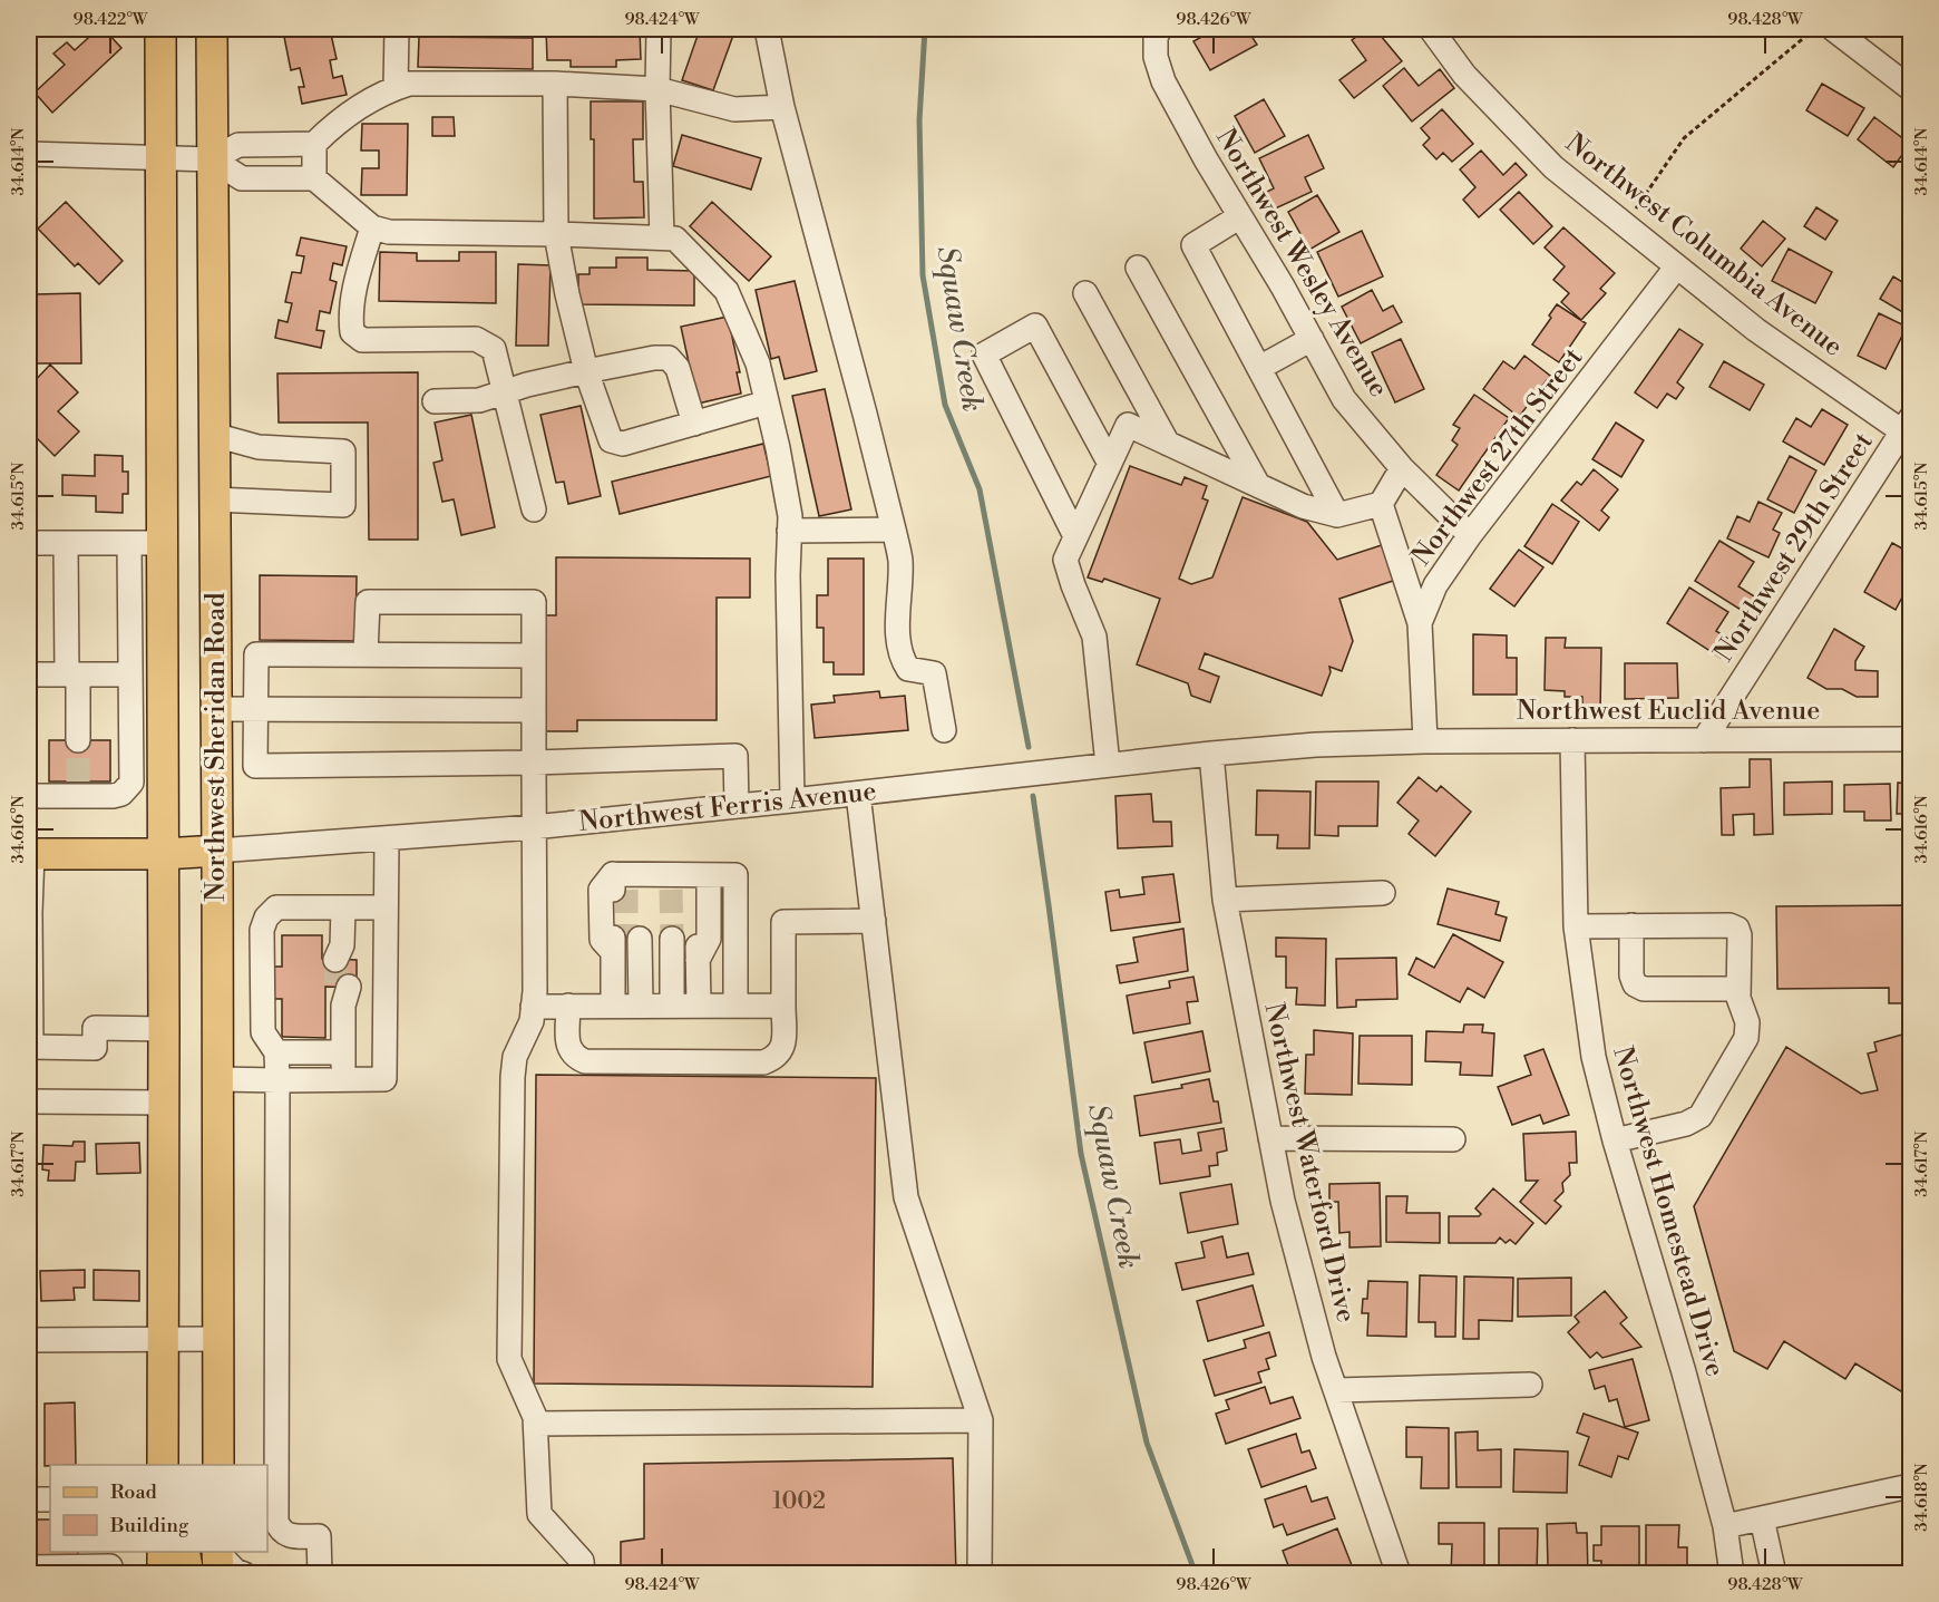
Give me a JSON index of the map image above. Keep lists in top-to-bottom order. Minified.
{"streets":{"main road":["Northwest Sheridan Road","Northwest Ferris Avenue"],"street":["Northwest Columbia Avenue","Northwest Wesley Avenue","Northwest 27th Street","Northwest 29th Street","Northwest Euclid Avenue","Northwest Waterford Drive","Northwest Homestead Drive"]},"crossings":[["Northwest Columbia Avenue","Northwest 27th Street"],["Northwest Columbia Avenue","Northwest 29th Street"],["Northwest Wesley Avenue","Northwest 27th Street"],["Northwest 27th Street","Northwest Euclid Avenue"],["Northwest 27th Street","Northwest Ferris Avenue"],["Northwest 29th Street","Northwest Euclid Avenue"],["Northwest Euclid Avenue","Northwest Ferris Avenue"],["Northwest Euclid Avenue","Northwest Homestead Drive"],["Northwest Sheridan Road","Northwest Ferris Avenue"],["Northwest Ferris Avenue","Northwest Waterford Drive"]],"water":["Squaw Creek"],"house_numbers":["1002"],"legend":["Road","Building"],"coordinates":["98.422°W","98.424°W","98.426°W","98.428°W","34.614°N","34.615°N","34.616°N","34.617°N","34.618°N"]}
